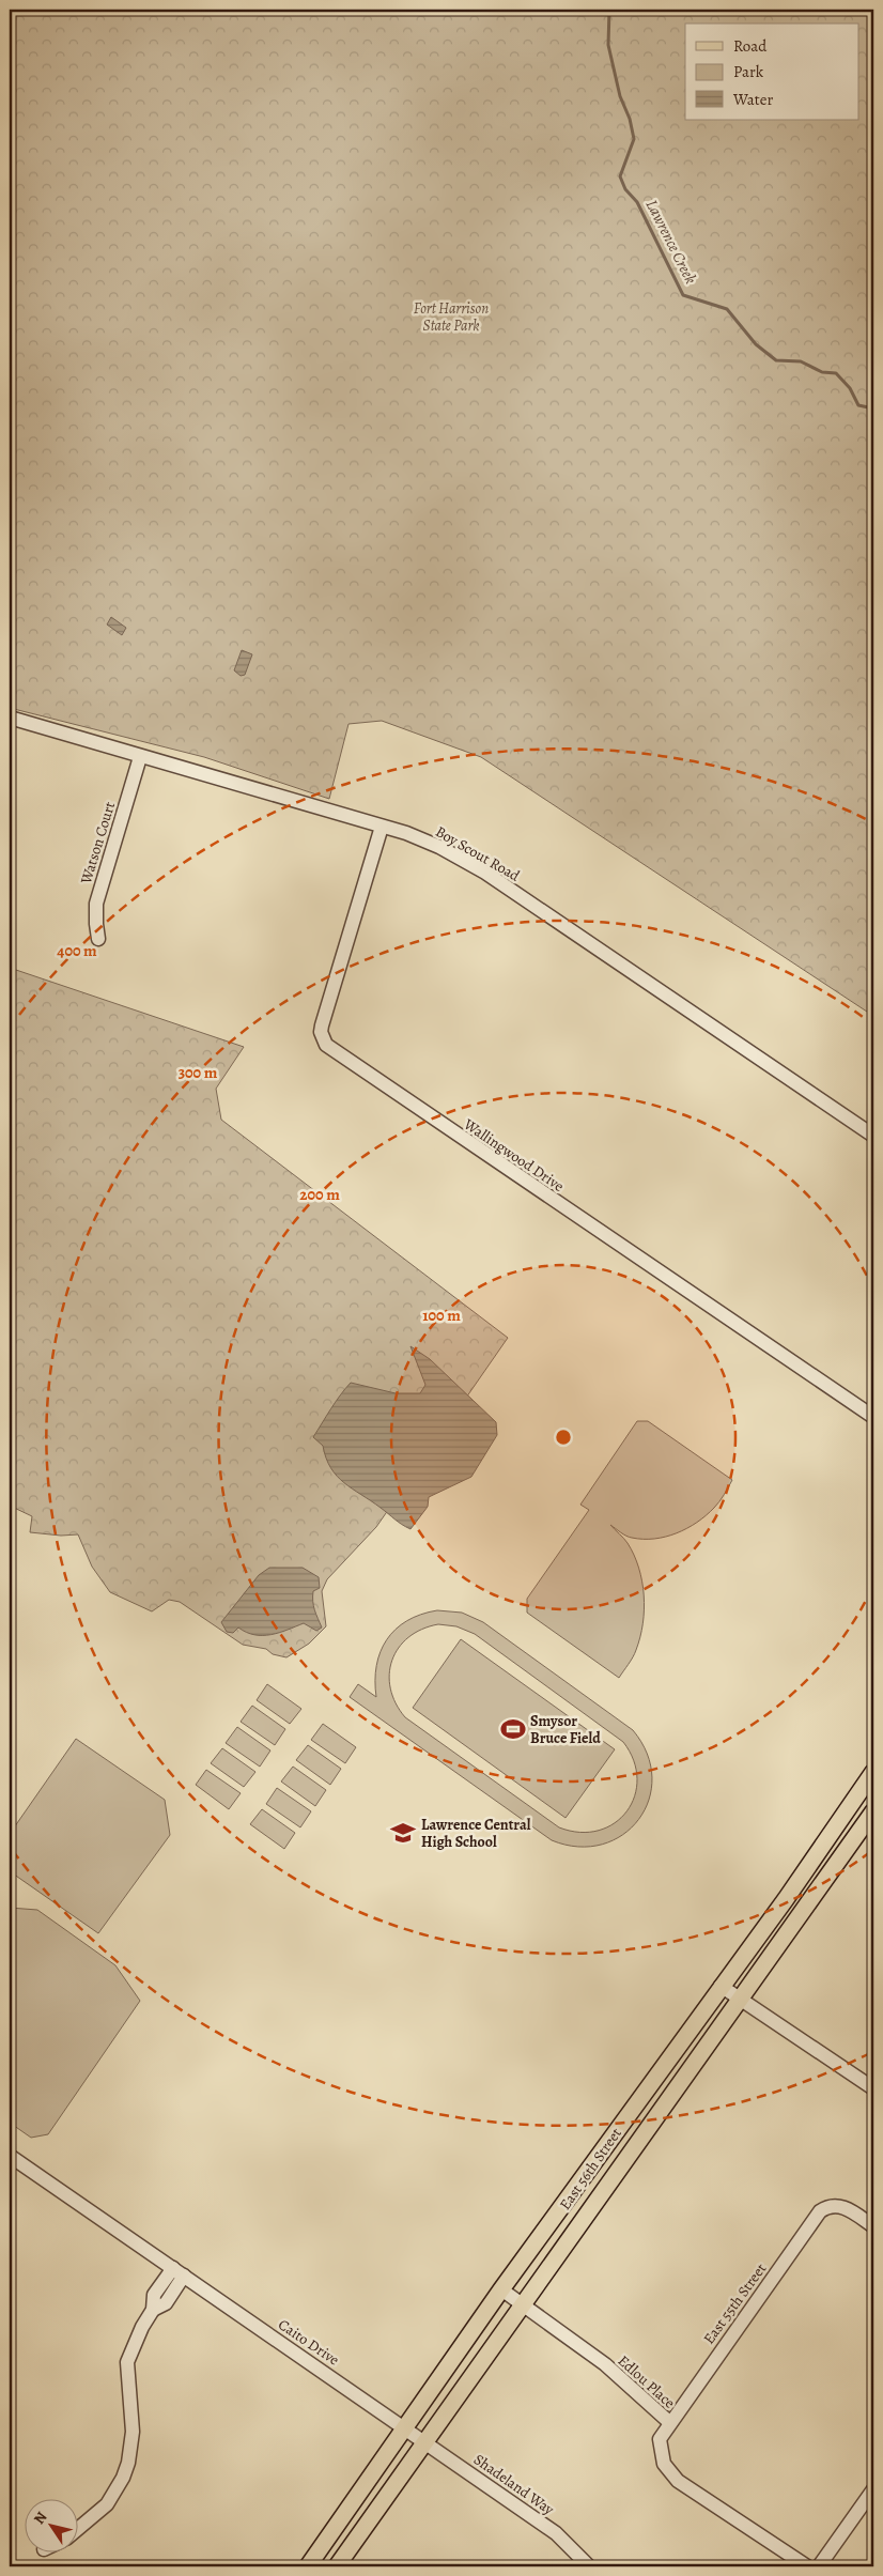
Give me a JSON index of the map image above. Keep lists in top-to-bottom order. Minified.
{"streets":{"main road":["East 56th Street"],"street":["Watson Court","Boy Scout Road","Wallingwood Drive","East 55th Street","Caito Drive","Edlou Place","Shadeland Way"]},"crossings":[["Watson Court","Boy Scout Road"],["Boy Scout Road","Wallingwood Drive"],["East 56th Street","Caito Drive"],["East 56th Street","Edlou Place"],["East 56th Street","Shadeland Way"],["East 55th Street","Edlou Place"],["Caito Drive","Shadeland Way"]],"water":["Lawrence Creek"],"parks":["Fort Harrison State Park"],"places":{"sports":["Smysor Bruce Field"],"school or university":["Lawrence Central High School"]},"legend":["Road","Park","Water"],"north":"top left","rings":["400 m","300 m","200 m","100 m"]}
